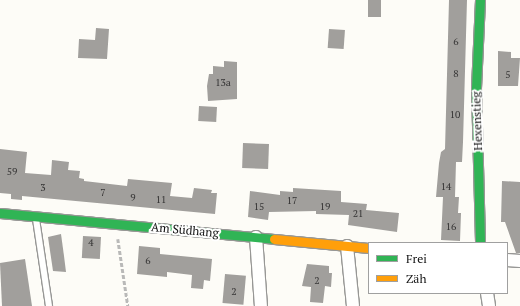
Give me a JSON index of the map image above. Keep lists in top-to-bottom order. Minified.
{"streets":{"street":["Hexenstieg","Am Südhang"]},"house_numbers":["6","8","5","13a","10","59","14","3","7","9","11","17","15","19","21","16","4","6","2","2"],"legend":["Frei","Zäh"]}
